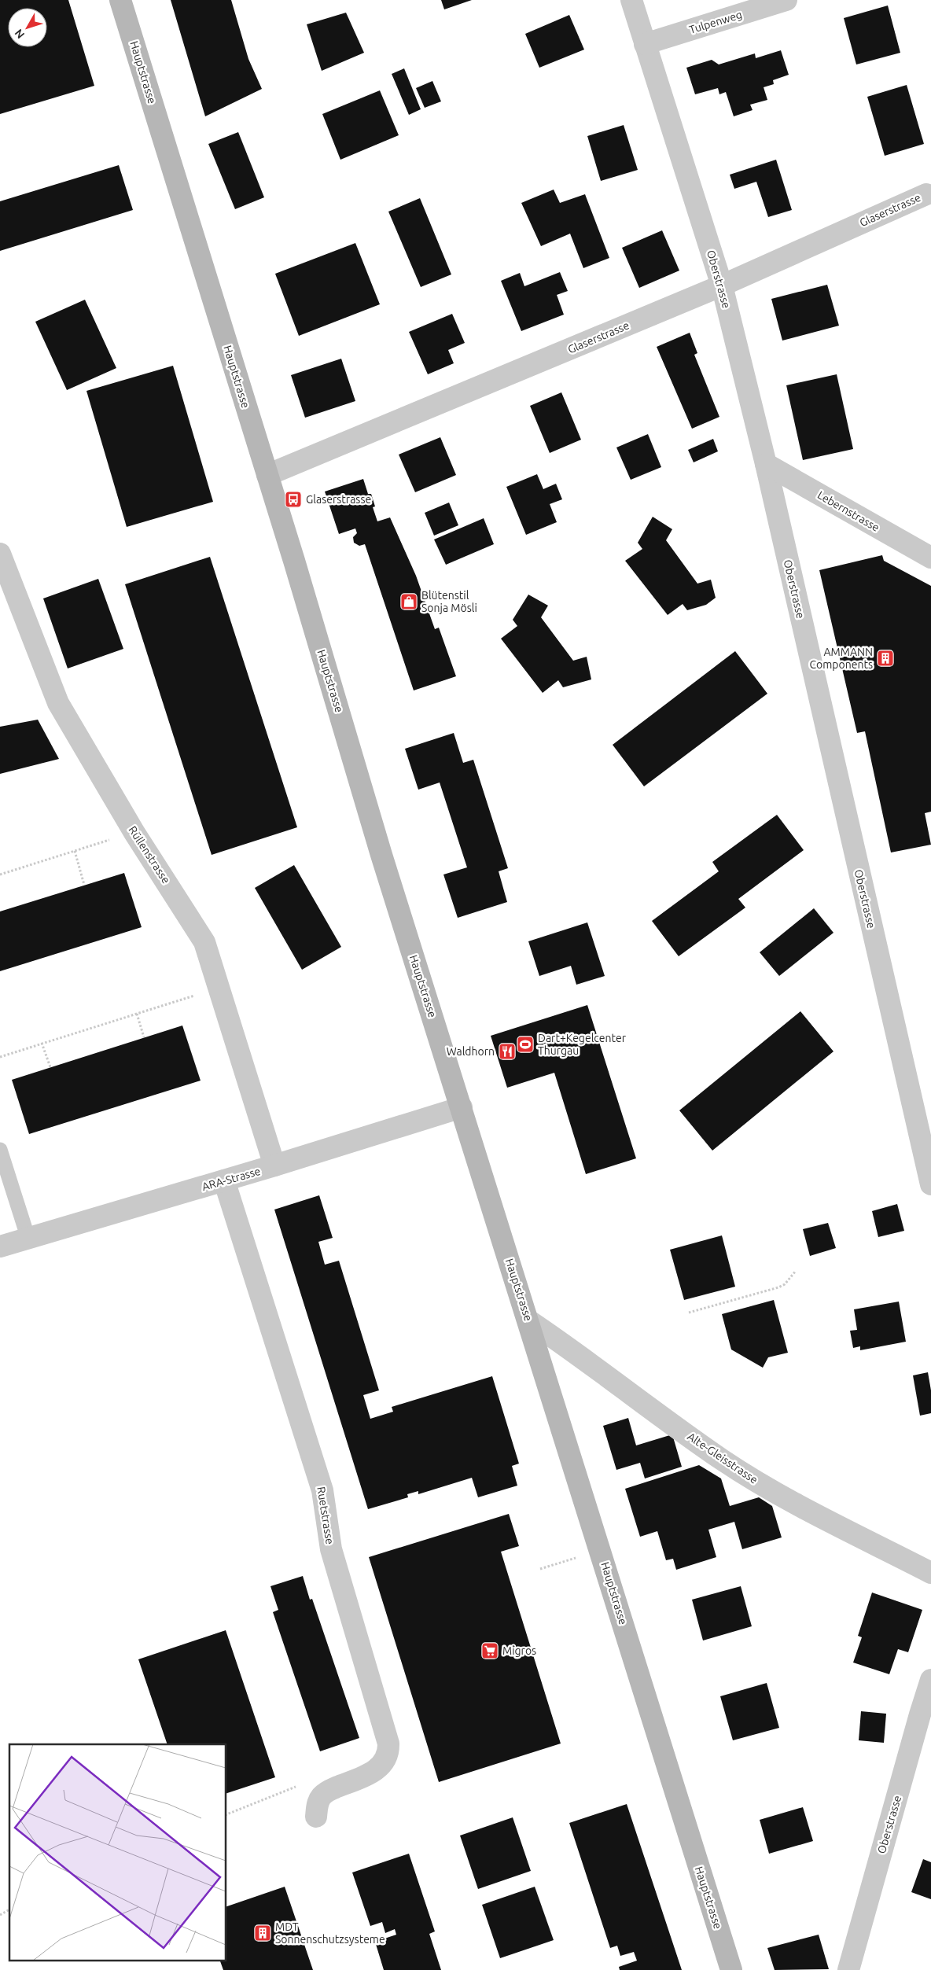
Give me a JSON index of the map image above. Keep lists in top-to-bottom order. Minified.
{"streets":{"street":["Tulpenweg","Hauptstrasse","Glaserstrasse","Oberstrasse","Lebernstrasse","Rüllenstrasse","ARA-Strasse","Alte-Gleisstrasse","Ruetstrasse"]},"crossings":[["Tulpenweg","Oberstrasse"],["Hauptstrasse","Glaserstrasse"],["Hauptstrasse","ARA-Strasse"],["Hauptstrasse","Alte-Gleisstrasse"],["Glaserstrasse","Oberstrasse"],["Oberstrasse","Lebernstrasse"],["Rüllenstrasse","ARA-Strasse"],["ARA-Strasse","Ruetstrasse"]],"places":{"bus stop":["Glaserstrasse"],"shop":["Blütenstil Sonja Mösli"],"building":["AMMANN Components","MDT Sonnenschutzsysteme"],"sports":["Dart+Kegelcenter Thurgau"],"restaurant":["Waldhorn"],"supermarket":["Migros"]},"north":"bottom left"}
